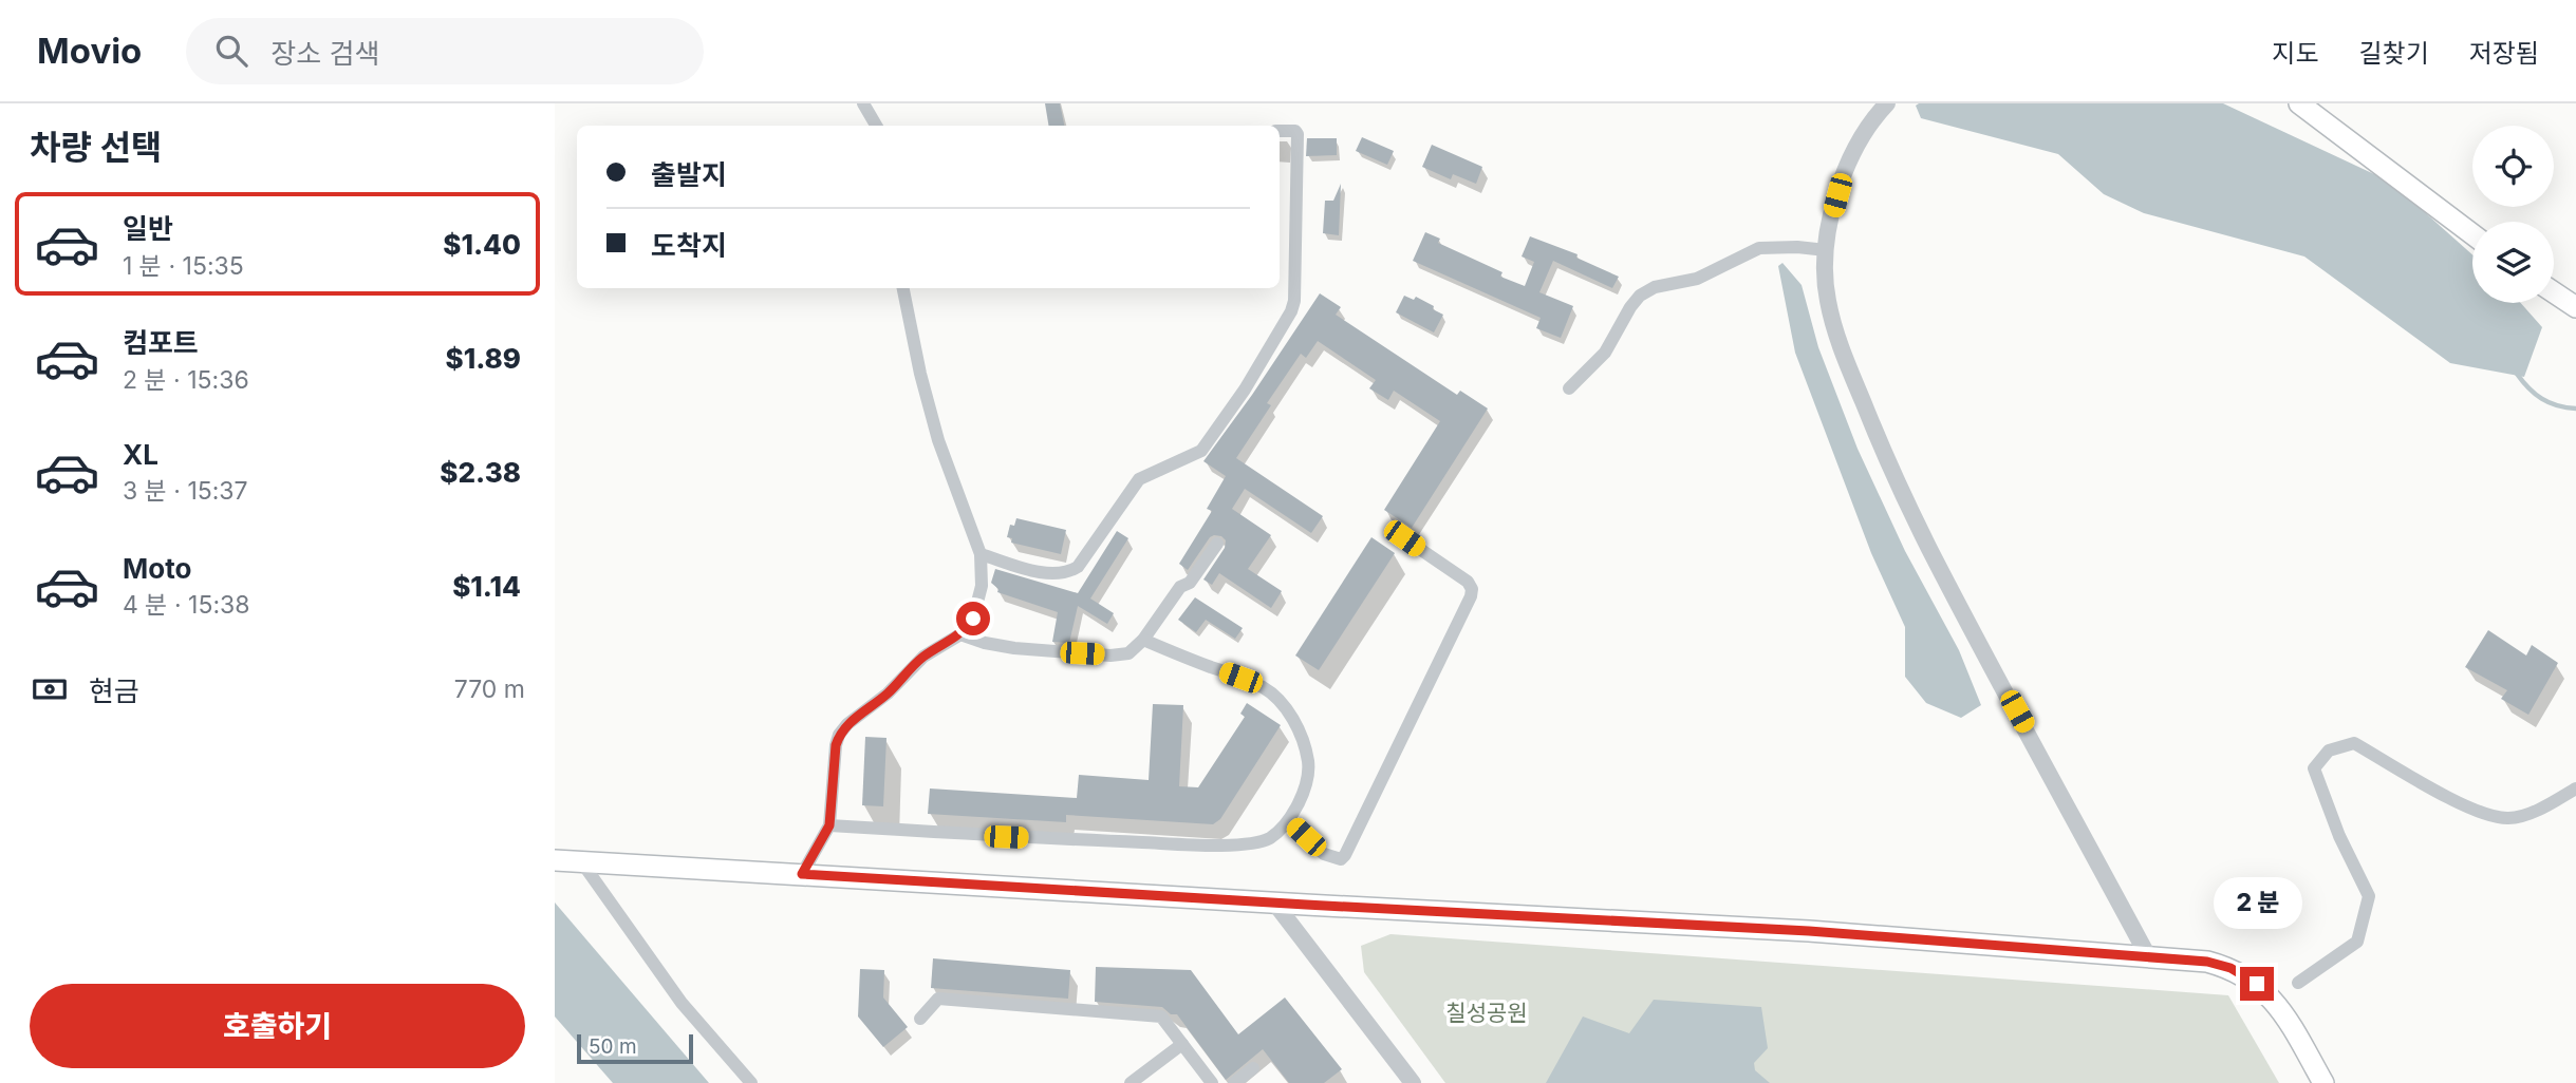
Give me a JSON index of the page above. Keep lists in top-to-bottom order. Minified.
{"parks":["칠성공원"],"scale_bar":"50 m","page":{"header":"Movio","search":"장소 검색","nav":["지도","길찾기","저장됨"],"heading":"차량 선택","banner":["출발지","도착지"],"list":[{"name":"일반","note":"1 분 · 15:35","value":"$1.40"},{"name":"컴포트","note":"2 분 · 15:36","value":"$1.89"},{"name":"XL","note":"3 분 · 15:37","value":"$2.38"},{"name":"Moto","note":"4 분 · 15:38","value":"$1.14"}],"pay":["현금","770 m"],"bubble":"2 분","buttons":"호출하기","scale":"50 m"}}
